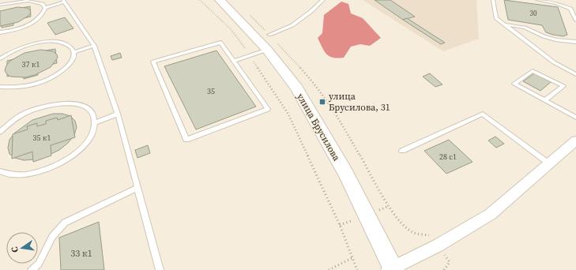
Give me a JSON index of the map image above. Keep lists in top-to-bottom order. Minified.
{"streets":{"street":["улица Брусилова"]},"places":{"transit":["улица Брусилова, 31"]},"house_numbers":["30","37 к1","35","35 к1","28 с1","33 к1"],"north":"left"}
